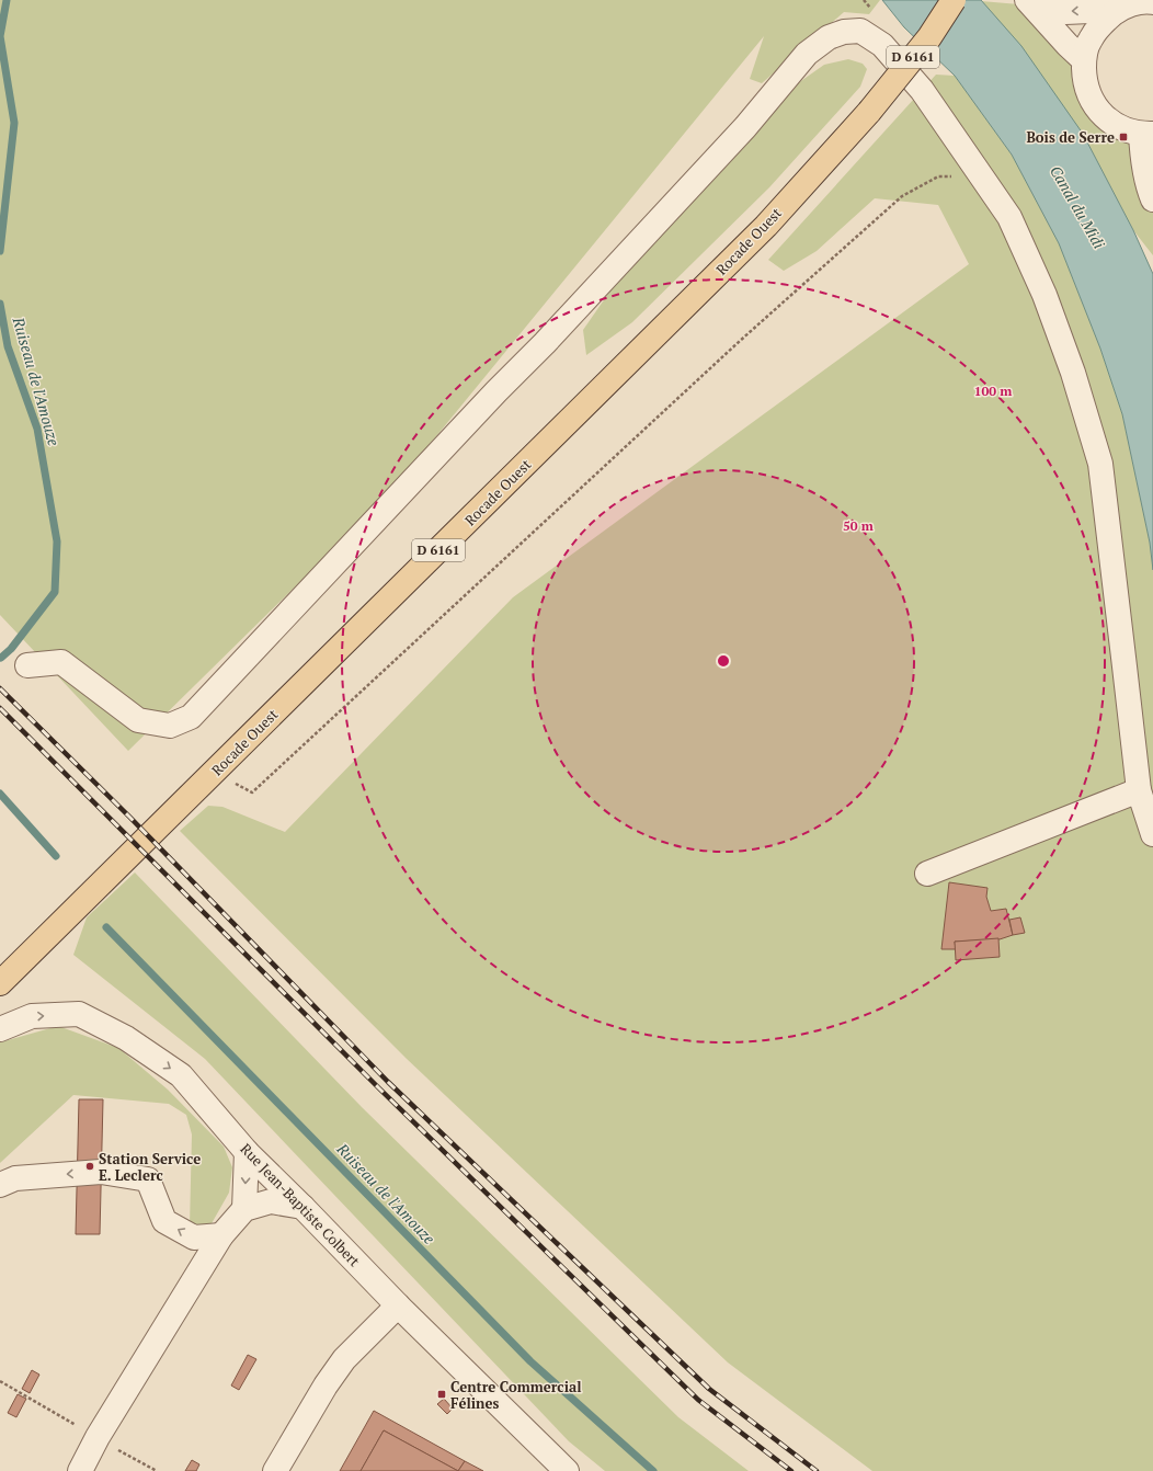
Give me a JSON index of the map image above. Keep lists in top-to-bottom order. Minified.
{"streets":{"main road":["D 6161","Rocade Ouest"],"street":["Rue Jean-Baptiste Colbert"]},"one_way":["Rue Jean-Baptiste Colbert"],"water":["Canal du Midi","Ruiseau de l'Amouze"],"places":{"transit":["Bois de Serre","Centre Commercial Félines"],"other":["Station Service E. Leclerc"]},"rings":["100 m","50 m"]}
